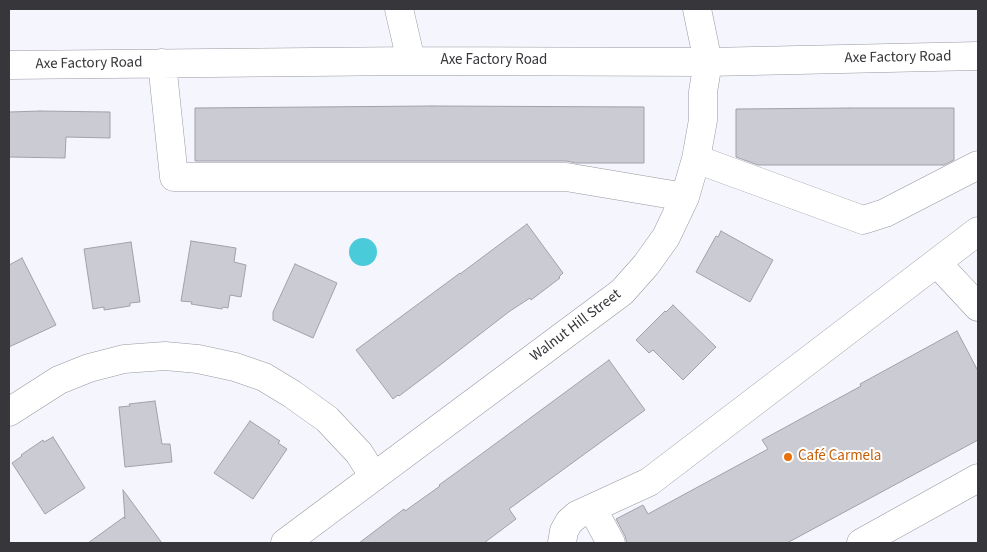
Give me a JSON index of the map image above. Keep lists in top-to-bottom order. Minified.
{"streets":{"street":["Axe Factory Road","Walnut Hill Street"]},"crossings":[["Axe Factory Road","Walnut Hill Street"]],"places":["Café Carmela"]}
